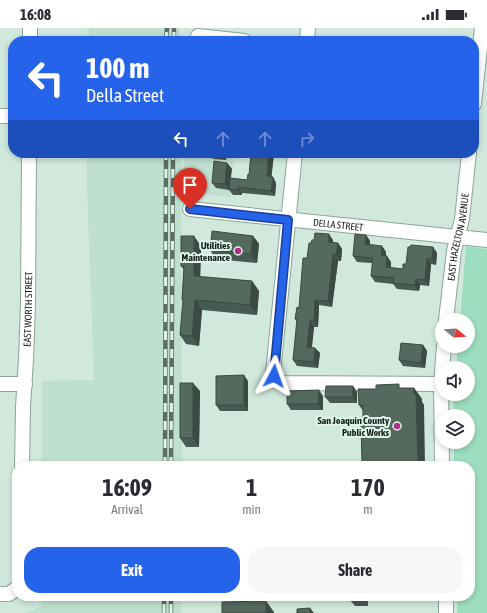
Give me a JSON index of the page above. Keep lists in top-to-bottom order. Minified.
{"streets":{"street":["DELLA STREET","EAST HAZELTON AVENUE","EAST WORTH STREET"]},"crossings":[["DELLA STREET","EAST HAZELTON AVENUE"]],"places":["Utilities Maintenance","San Joaquin County Public Works"],"north":"right","page":{"status":"16:08","turn":["100 m","Della Street"],"eta":["16:09","Arrival","1","min","170","m"],"buttons":["Exit","Share"]}}
